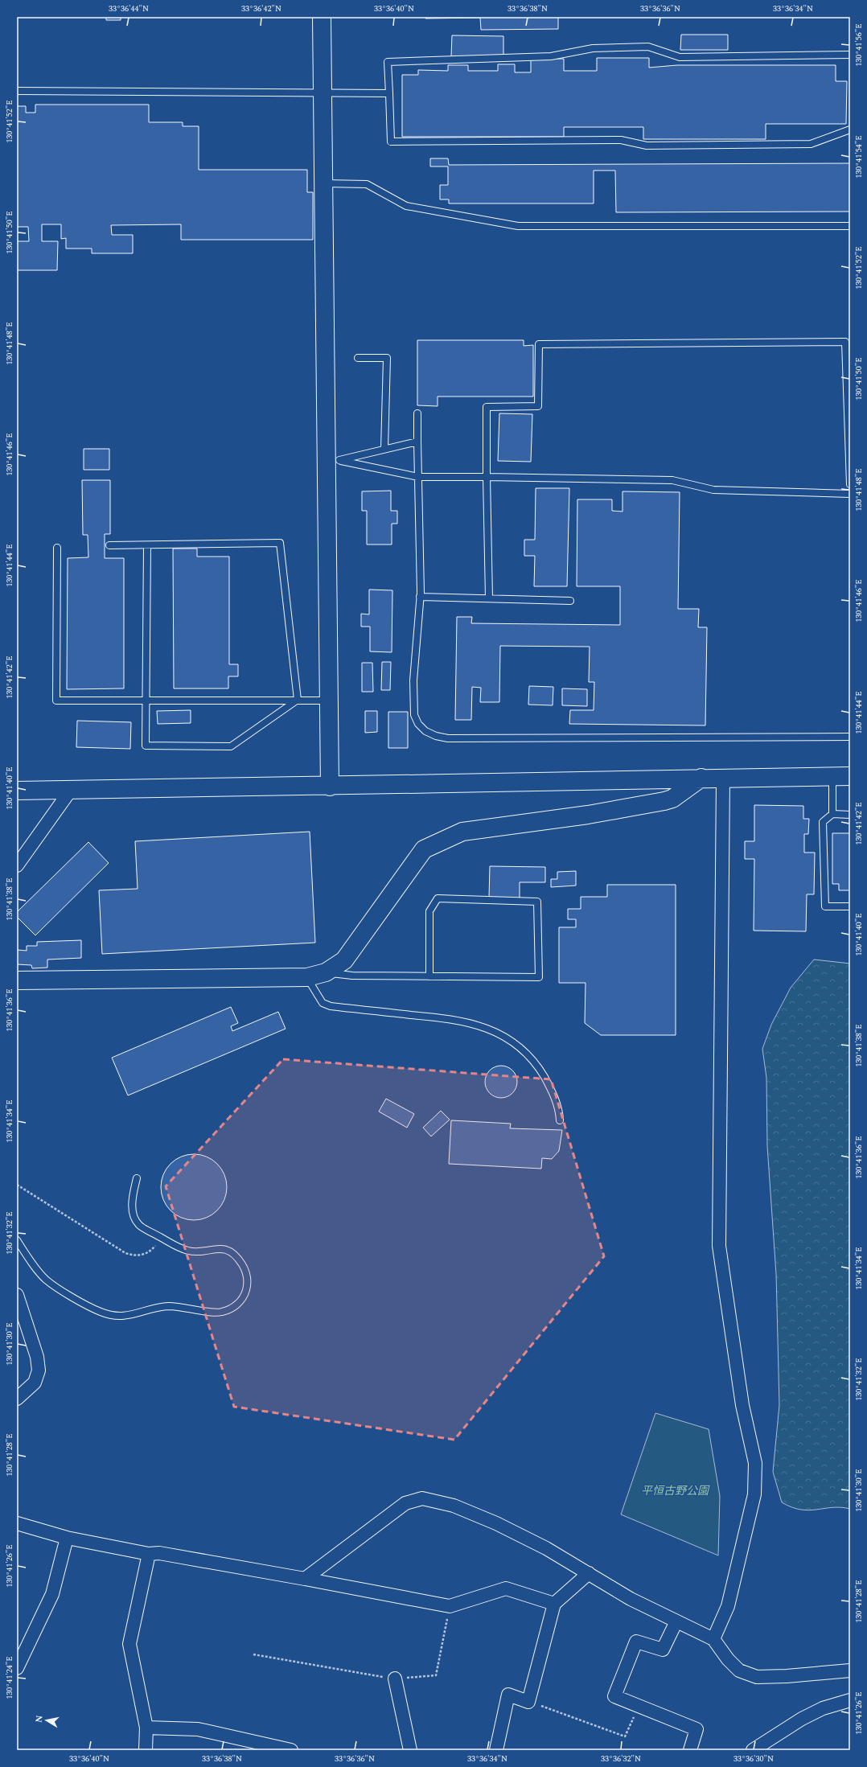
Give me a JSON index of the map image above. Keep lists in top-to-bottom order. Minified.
{"parks":["平恒古野公園"],"north":"left","coordinates":["33°36'44\"N","33°36'42\"N","33°36'40\"N","33°36'38\"N","33°36'36\"N","33°36'34\"N","130°41'56\"E","130°41'52\"E","130°41'54\"E","130°41'50\"E","130°41'48\"E","130°41'46\"E","130°41'44\"E","130°41'42\"E","130°41'40\"E","130°41'38\"E","130°41'36\"E","130°41'34\"E","130°41'32\"E","130°41'30\"E","130°41'28\"E","130°41'26\"E","130°41'24\"E","33°36'32\"N","33°36'30\"N"]}
